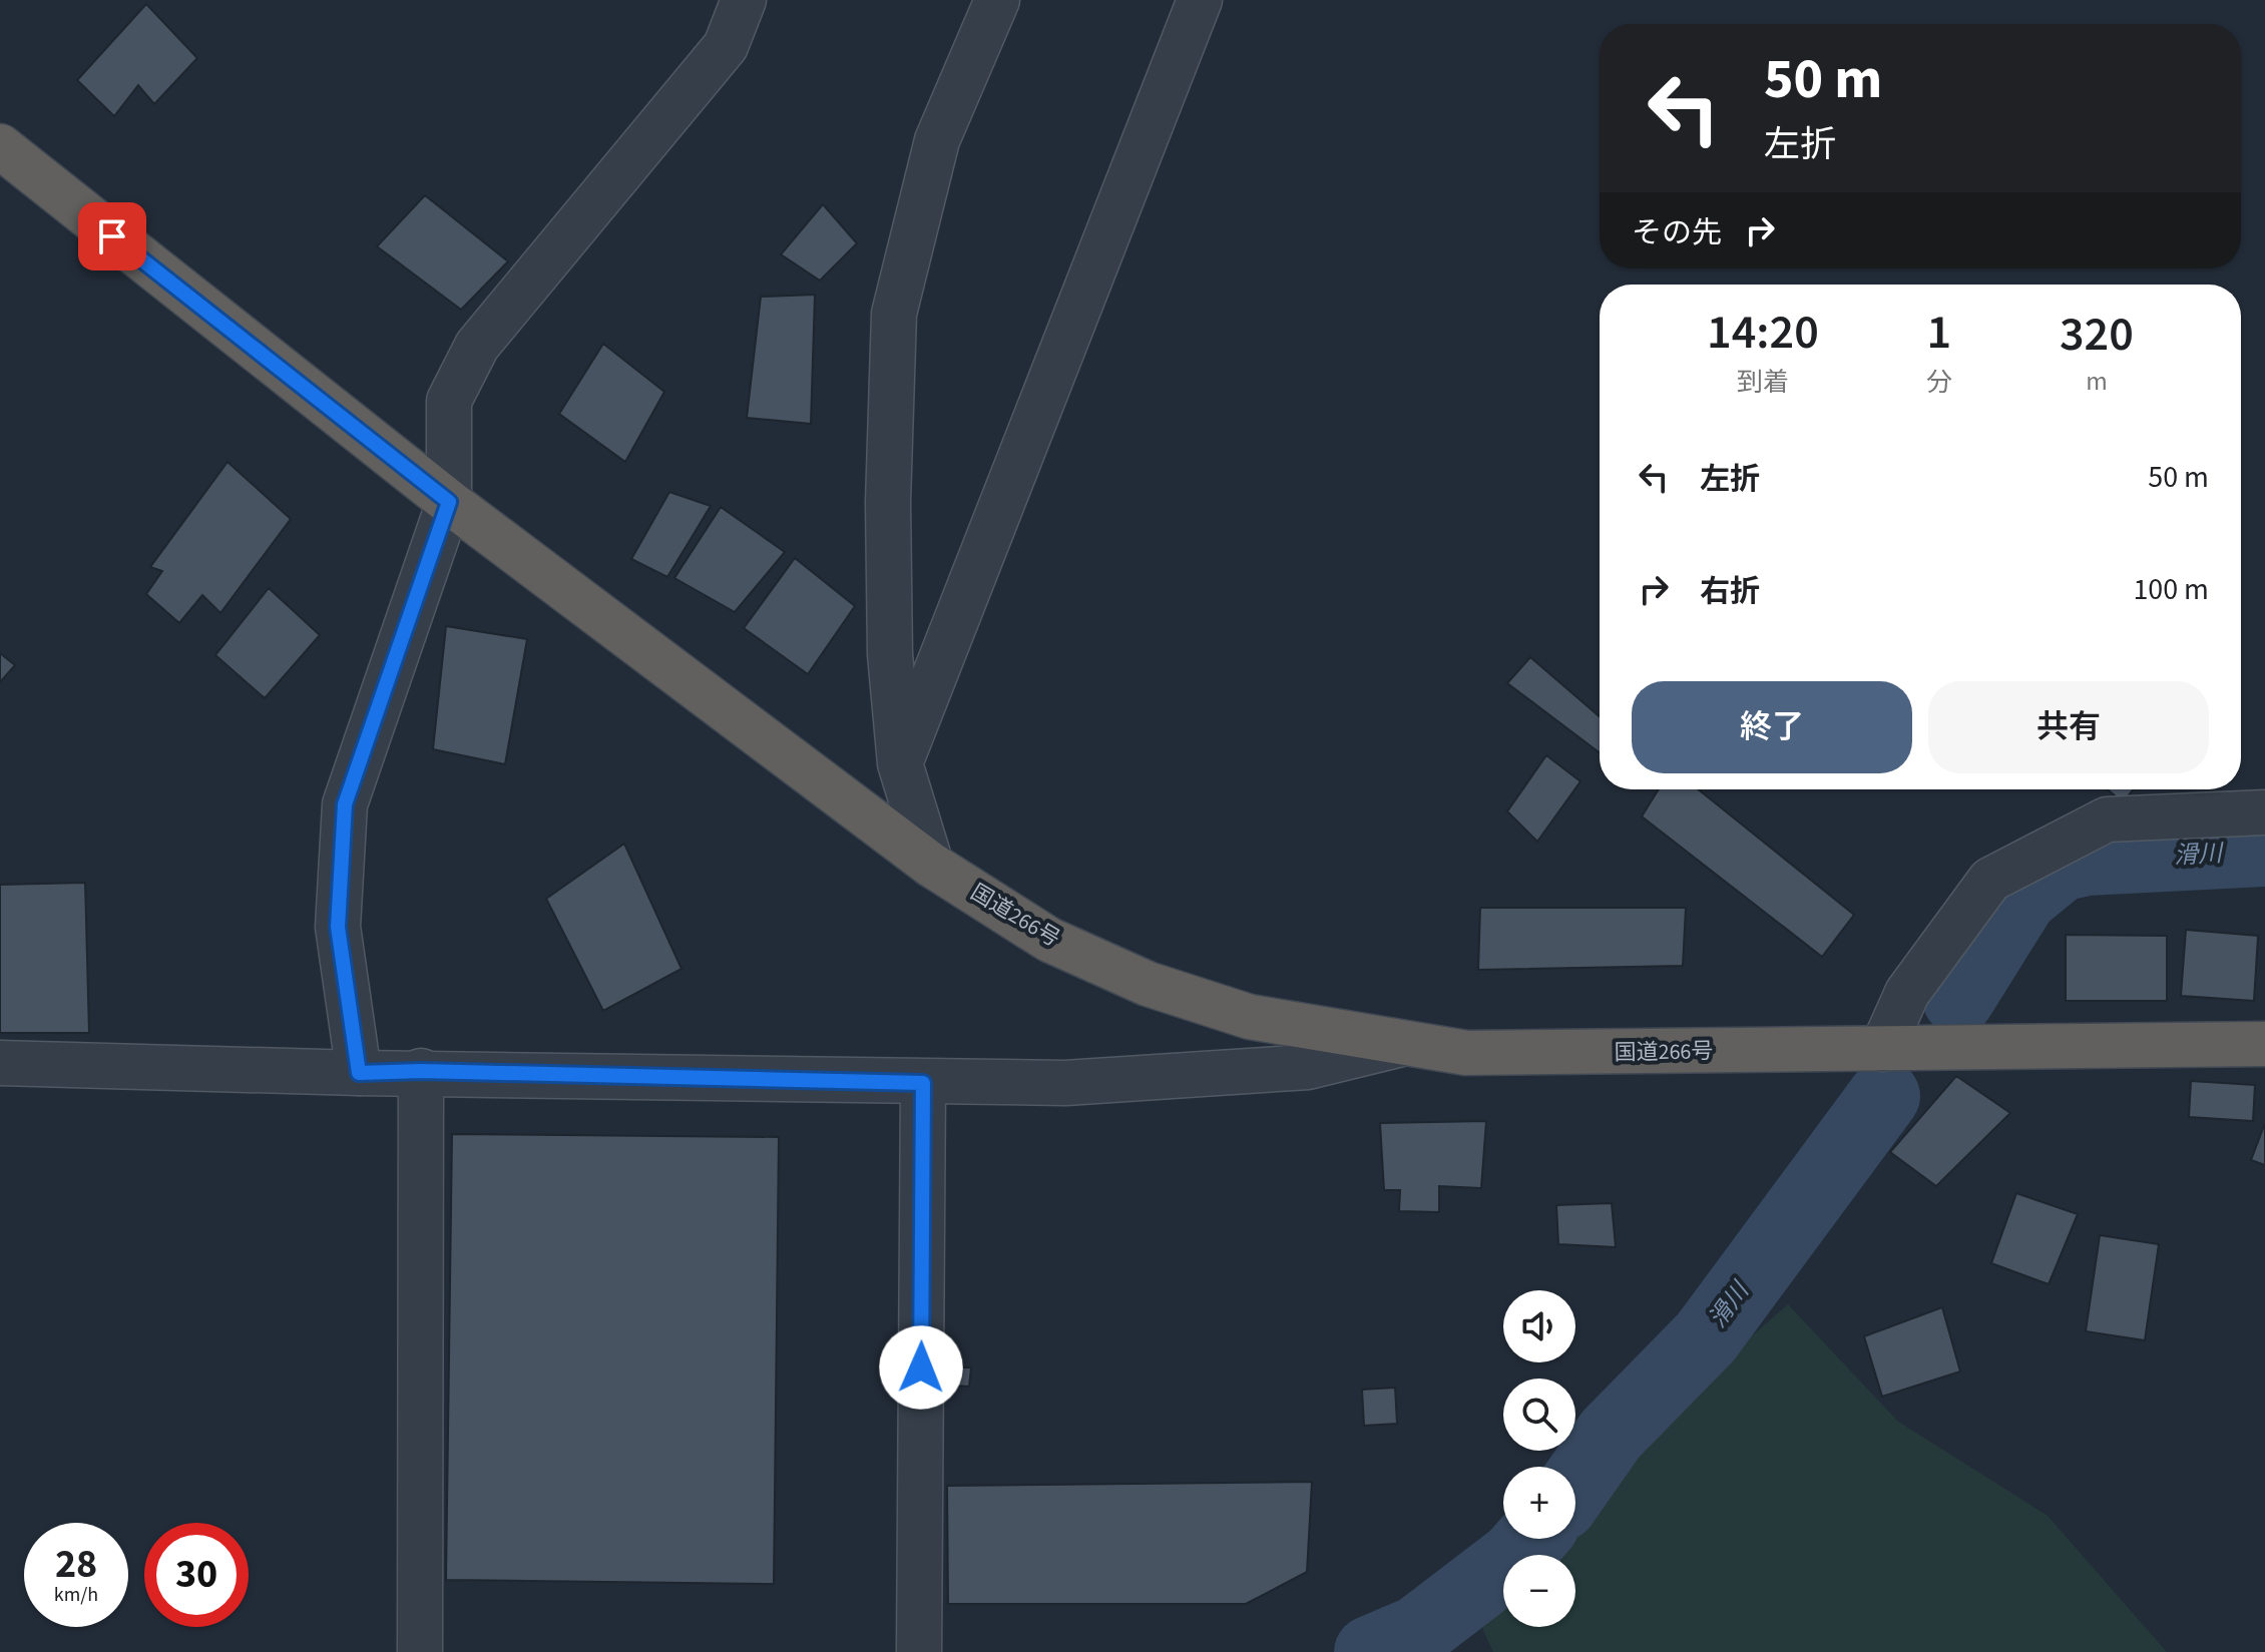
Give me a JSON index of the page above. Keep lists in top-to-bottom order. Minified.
{"streets":{"highway":["国道266号"]},"water":["滑川"],"page":{"turn":["50 m","左折"],"then":"その先","eta":["14:20","到着","1","分","320","m"],"list":[{"name":"左折","value":"50 m"},{"name":"右折","value":"100 m"}],"buttons":["終了","共有"],"map_buttons":["+","−"],"speed":"28 km/h","limit":"30"}}
